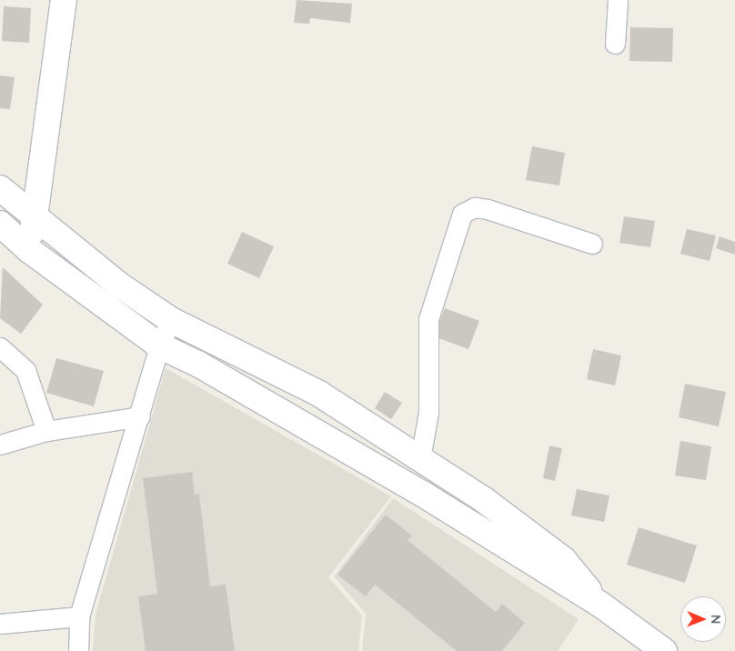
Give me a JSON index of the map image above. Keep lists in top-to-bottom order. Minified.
{"north":"right"}
